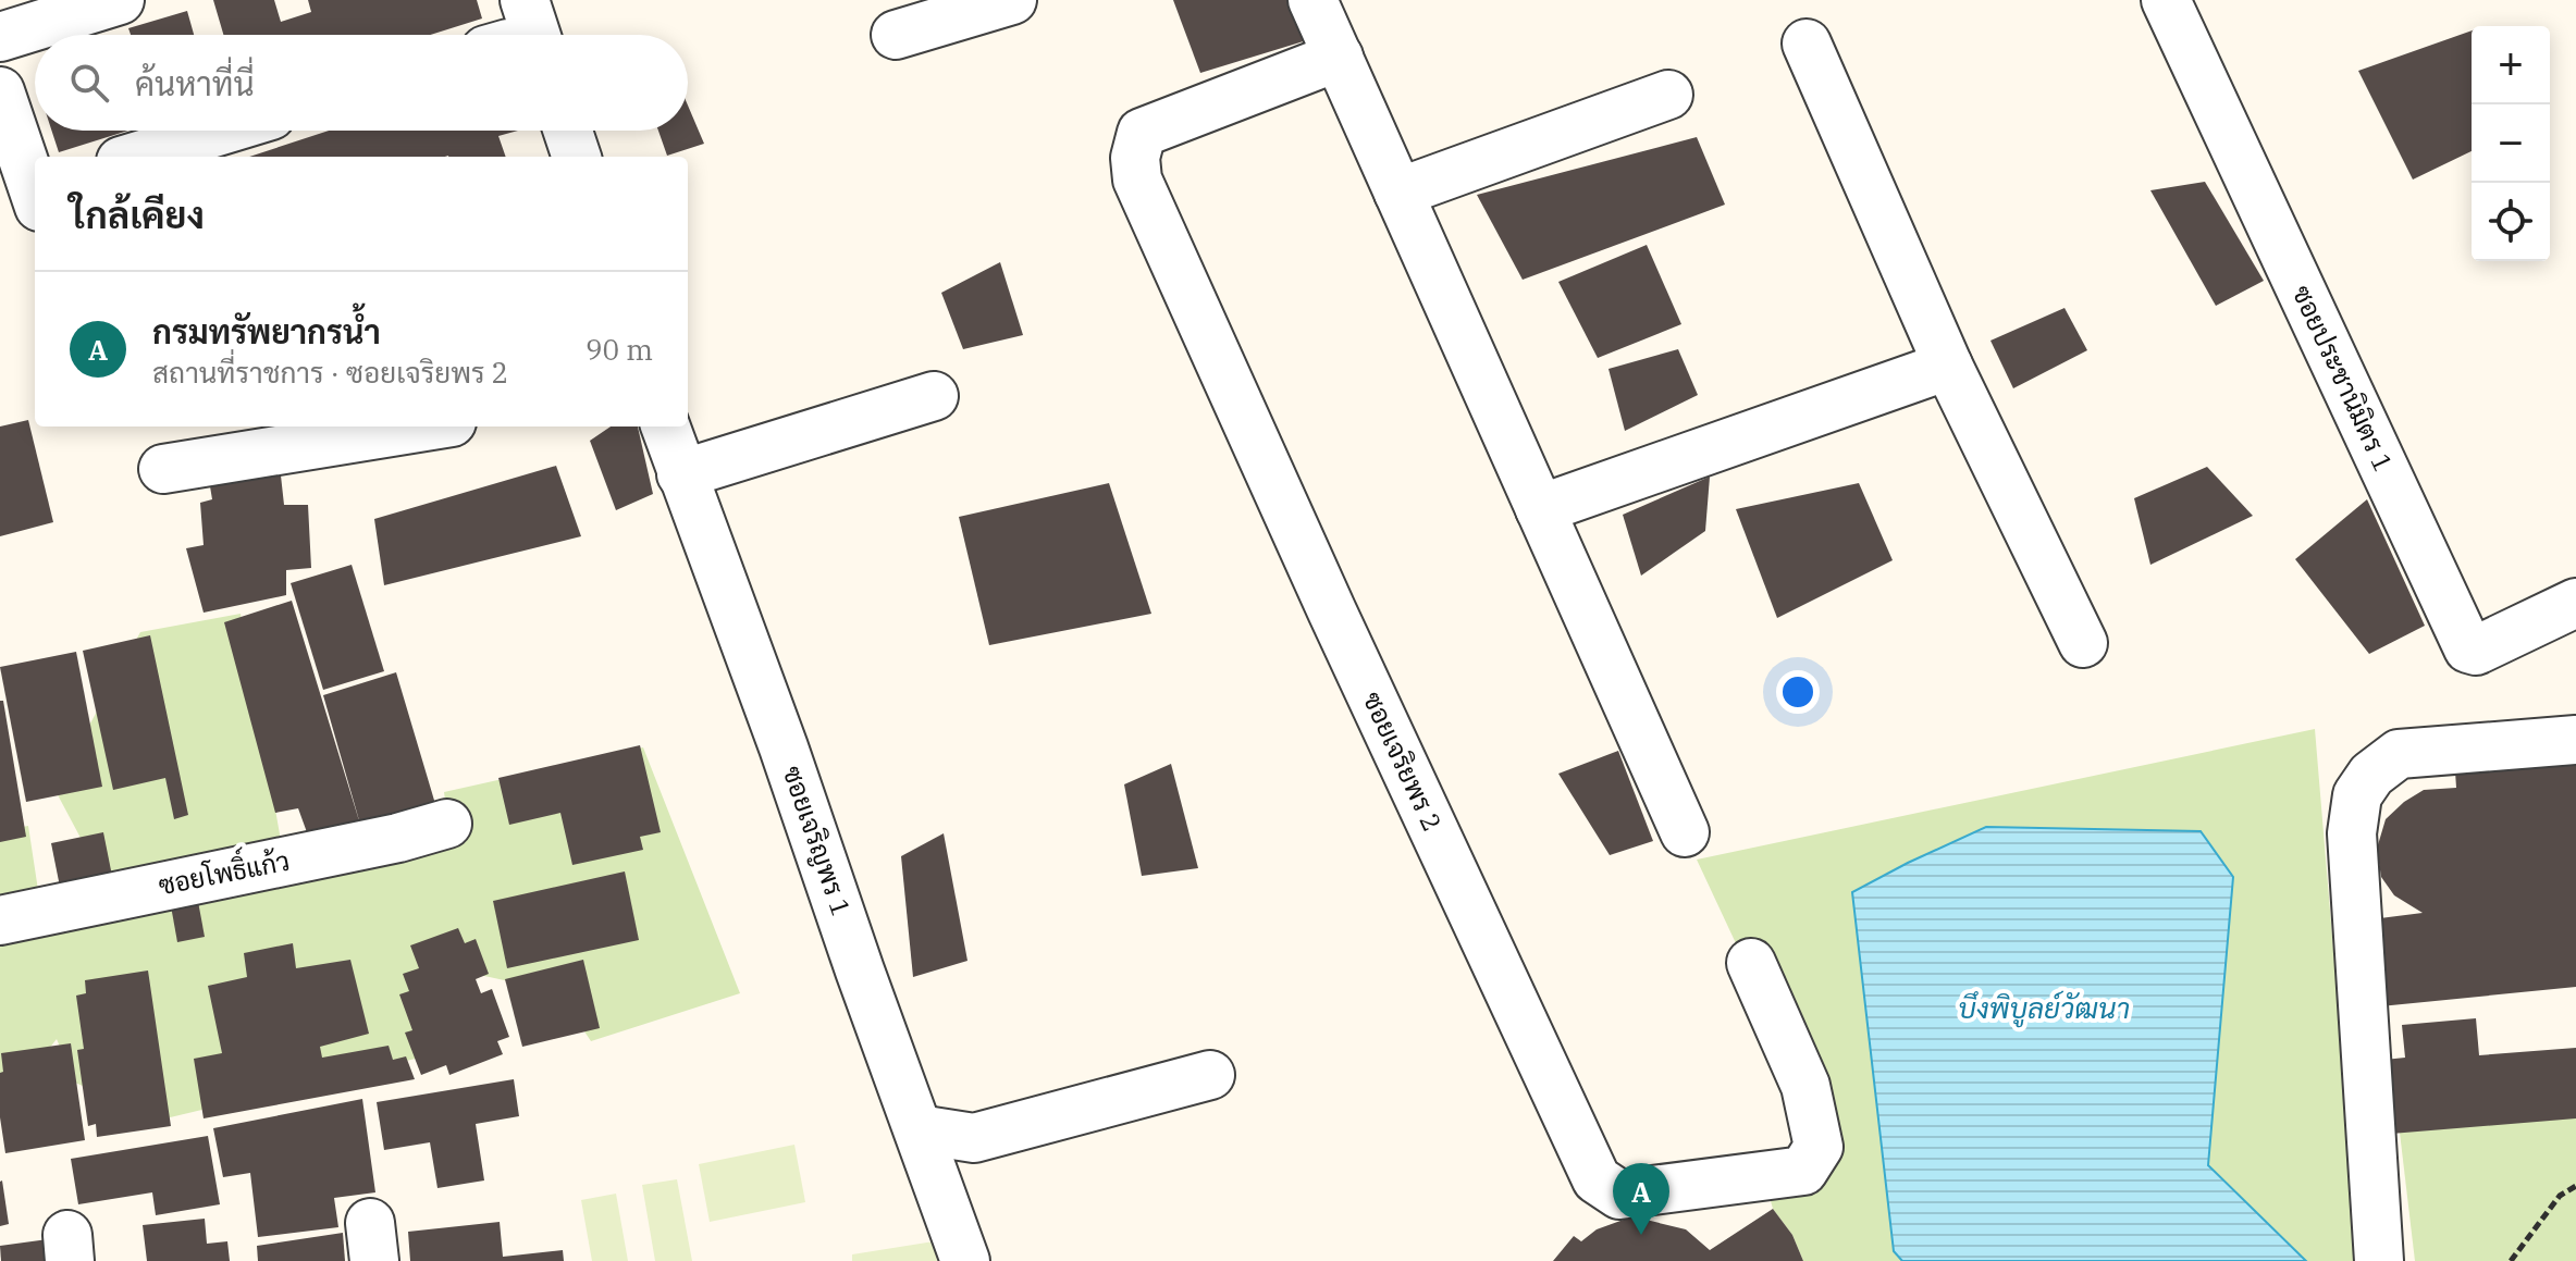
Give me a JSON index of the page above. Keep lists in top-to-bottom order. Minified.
{"streets":{"street":["ซอยประชานิมิตร 1","ซอยเจริยพร 2","ซอยเจริญพร 1","ซอยโพธิ์แก้ว"]},"water":["บึงพิบูลย์วัฒนา"],"page":{"map_buttons":["+","−"],"search":"ค้นหาที่นี่","heading":"ใกล้เคียง","list":[{"mark":"A","name":"กรมทรัพยากรน้ำ","note":"สถานที่ราชการ · ซอยเจริยพร 2","value":"90 m"}],"pins":"A"}}
